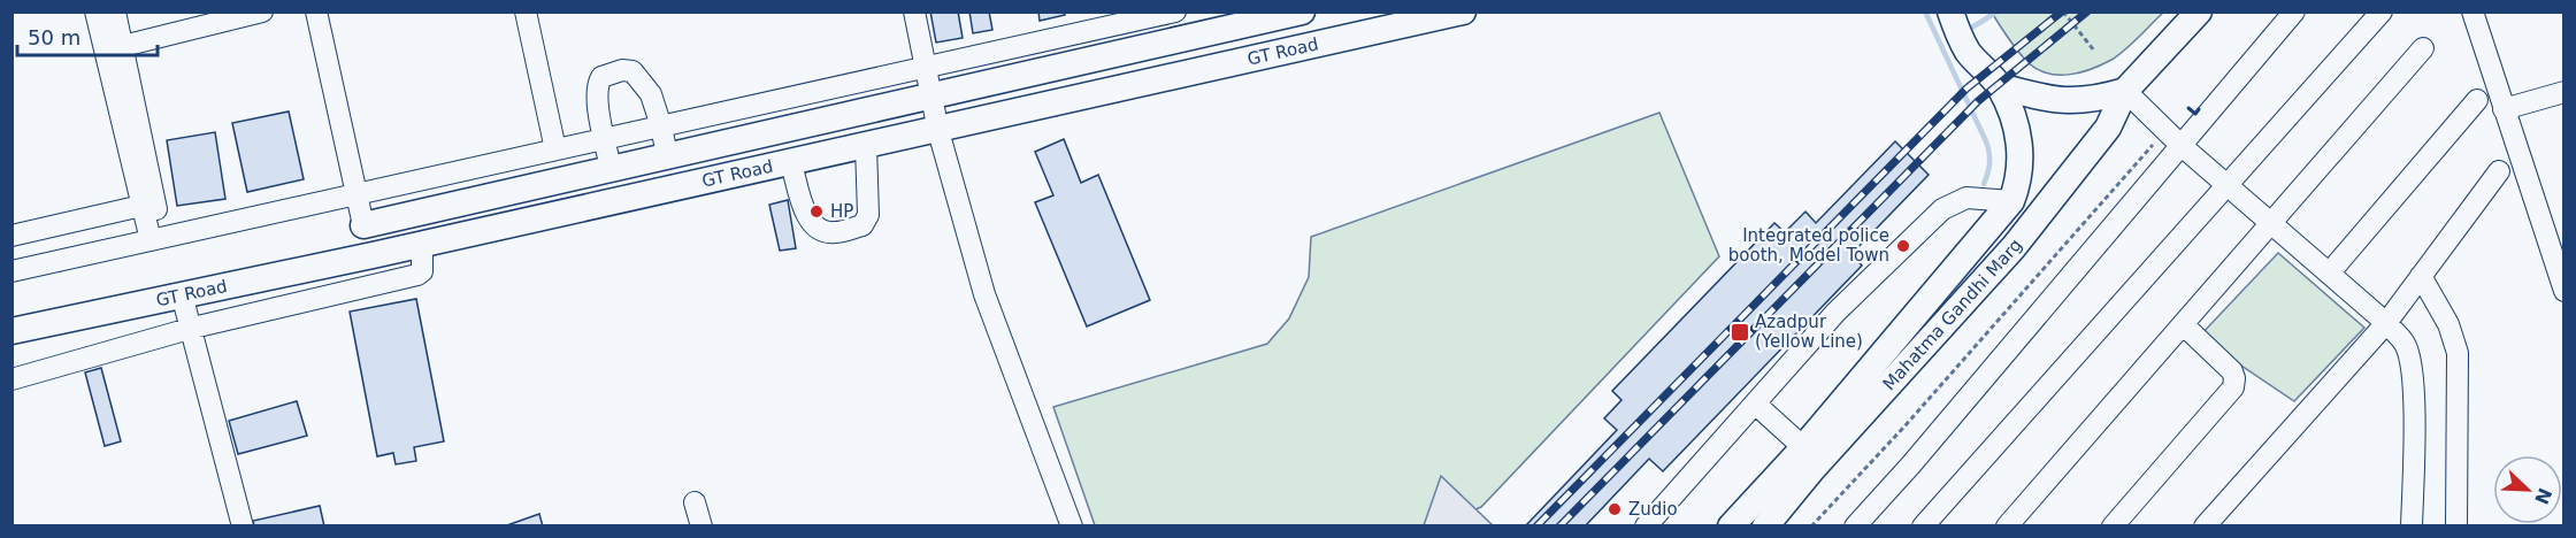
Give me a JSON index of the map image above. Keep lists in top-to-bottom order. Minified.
{"streets":{"main road":["GT Road","Mahatma Gandhi Marg"]},"places":{"other":["HP","Integrated police booth, Model Town","Zudio"],"transit":["Azadpur (Yellow Line)"]},"scale_bar":"50 m","north":"bottom right"}
